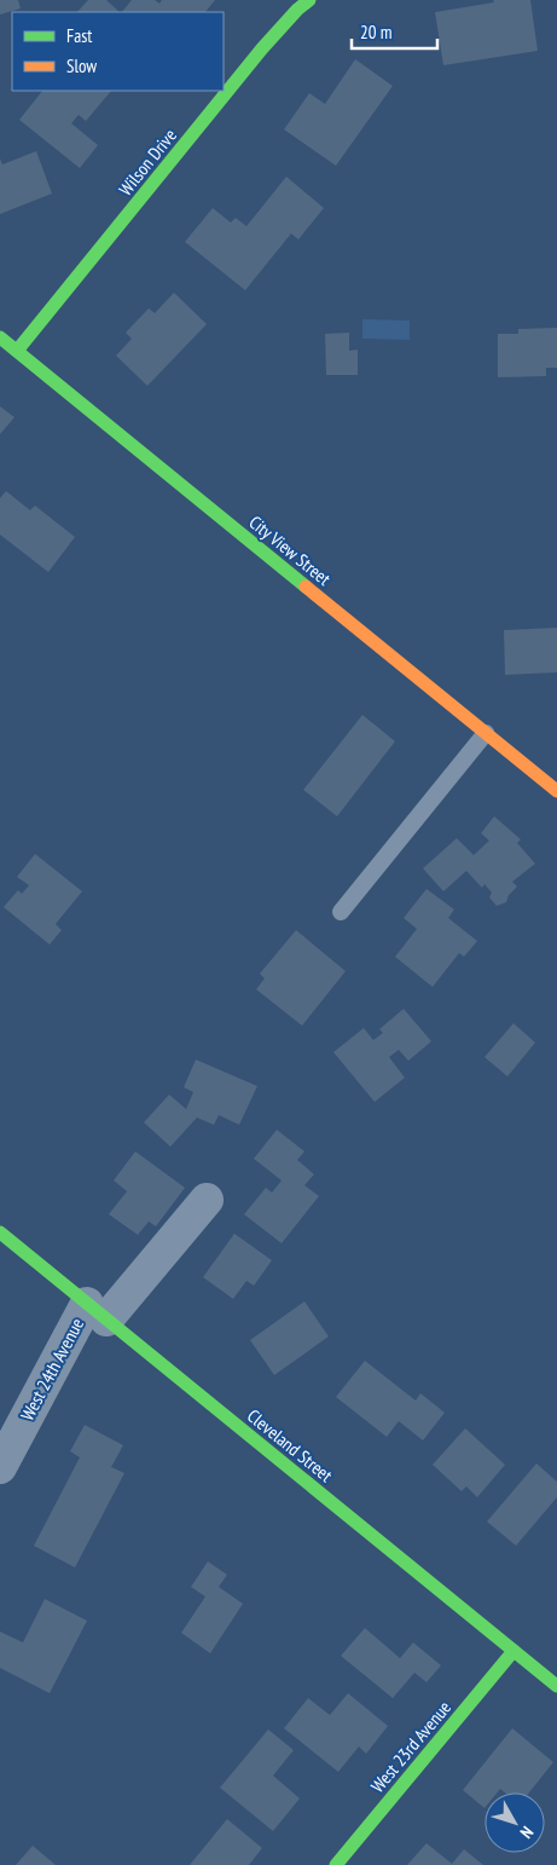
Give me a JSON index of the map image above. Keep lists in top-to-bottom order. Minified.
{"streets":{"street":["Wilson Drive","City View Street","West 24th Avenue","Cleveland Street","West 23rd Avenue"]},"crossings":[["Wilson Drive","City View Street"],["West 24th Avenue","Cleveland Street"],["Cleveland Street","West 23rd Avenue"]],"legend":["Fast","Slow"],"scale_bar":"20 m","north":"bottom right"}
